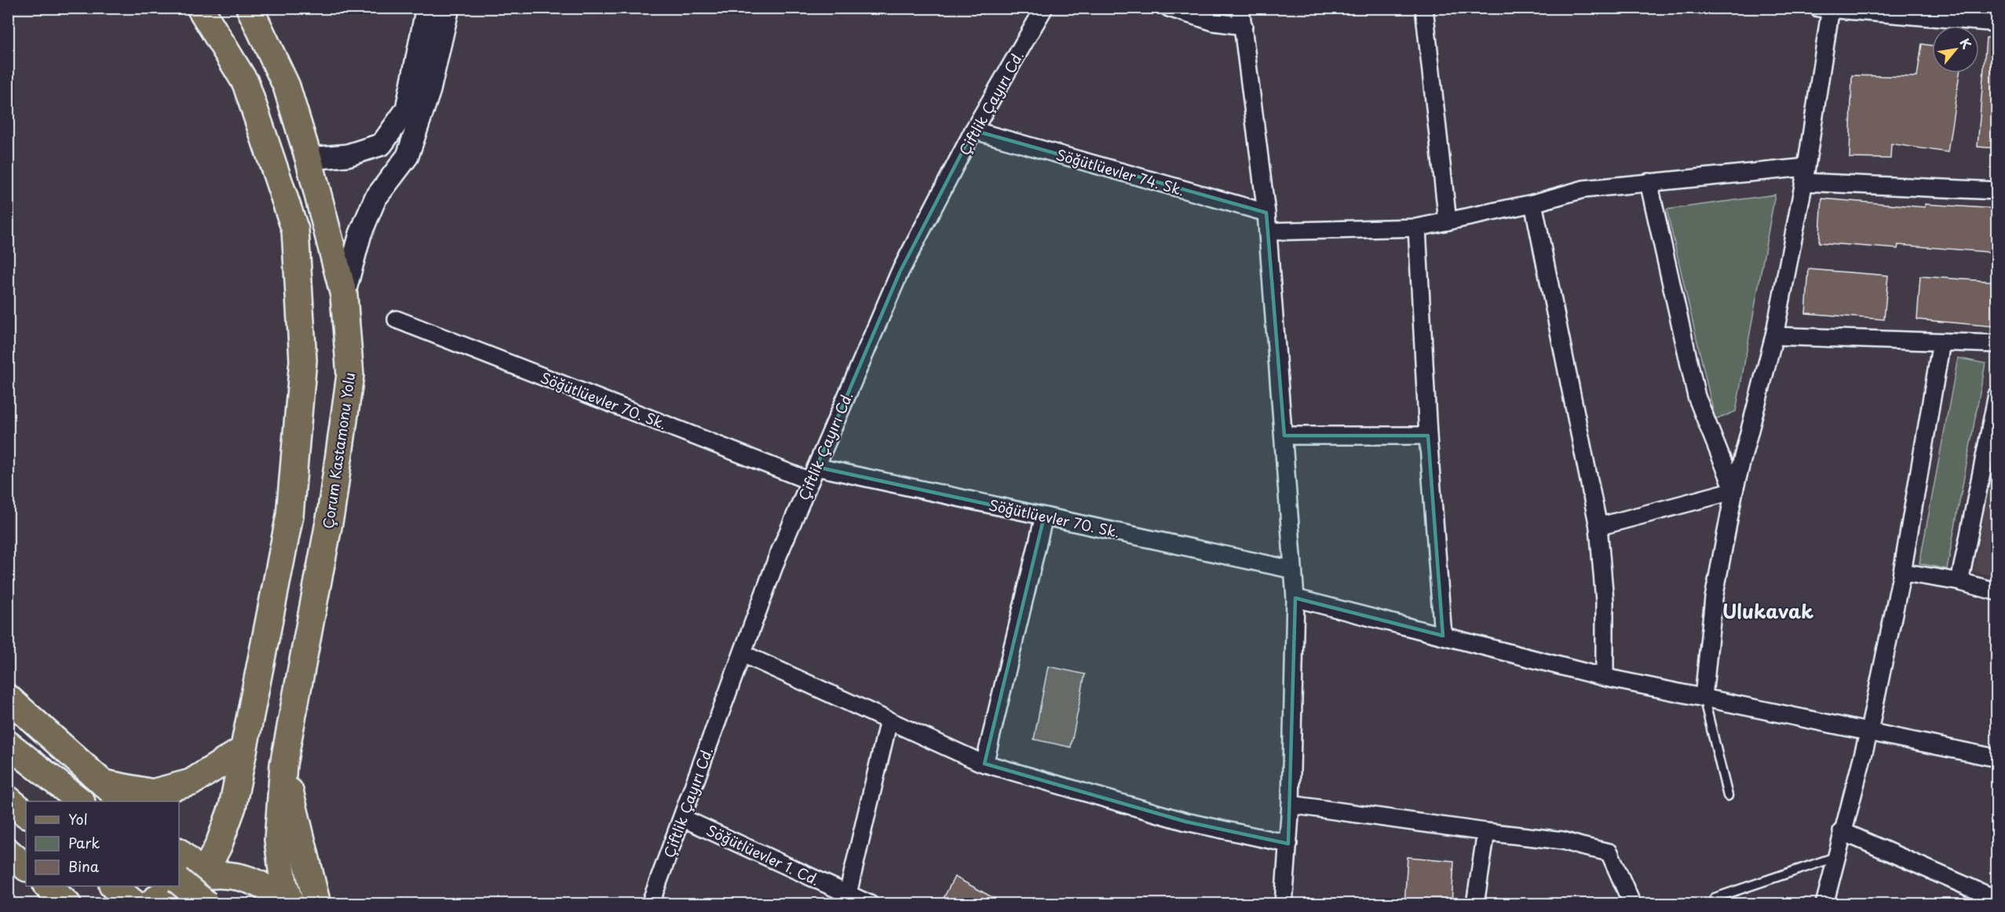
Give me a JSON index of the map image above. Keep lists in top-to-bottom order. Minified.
{"streets":{"main road":["Çorum Kastamonu Yolu"],"street":["Çiftlik Çayırı Cd.","Söğütlüevler 74. Sk.","Söğütlüevler 70. Sk.","Söğütlüevler 1. Cd."]},"crossings":[["Çiftlik Çayırı Cd.","Söğütlüevler 74. Sk."],["Çiftlik Çayırı Cd.","Söğütlüevler 70. Sk."],["Çiftlik Çayırı Cd.","Söğütlüevler 1. Cd."]],"districts":["Ulukavak"],"legend":["Yol","Park","Bina"],"north":"top right"}
